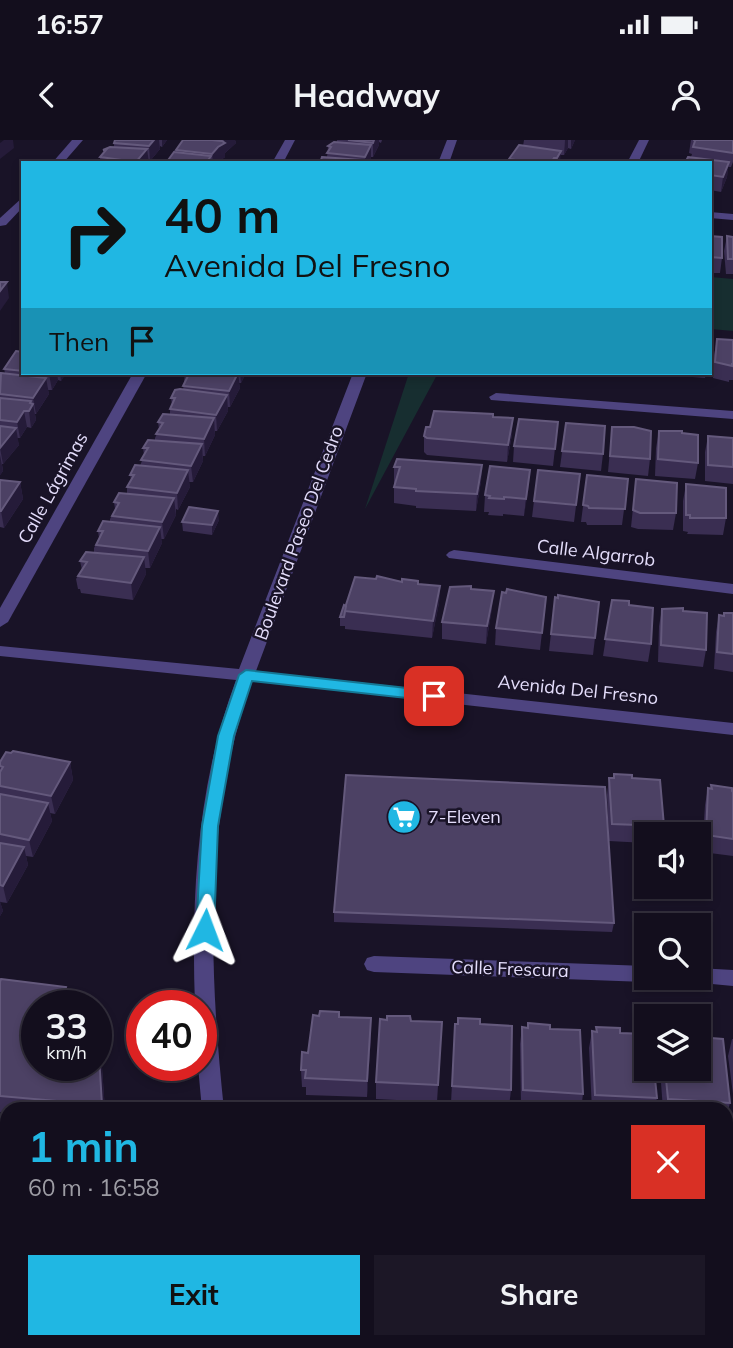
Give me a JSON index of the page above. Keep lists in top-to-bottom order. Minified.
{"streets":{"street":["Calle Lágrimas","Boulevard Paseo Del Cedro","Calle Algarrob","Avenida Del Fresno","Calle Frescura"]},"crossings":[["Boulevard Paseo Del Cedro","Avenida Del Fresno"]],"places":{"supermarket":["7-Eleven"]},"page":{"status":"16:57","header":"Headway","turn":["40 m","Avenida Del Fresno"],"then":"Then","speed":"33 km/h","limit":"40","heading":["1 min","60 m · 16:58"],"buttons":["Exit","Share"]}}
